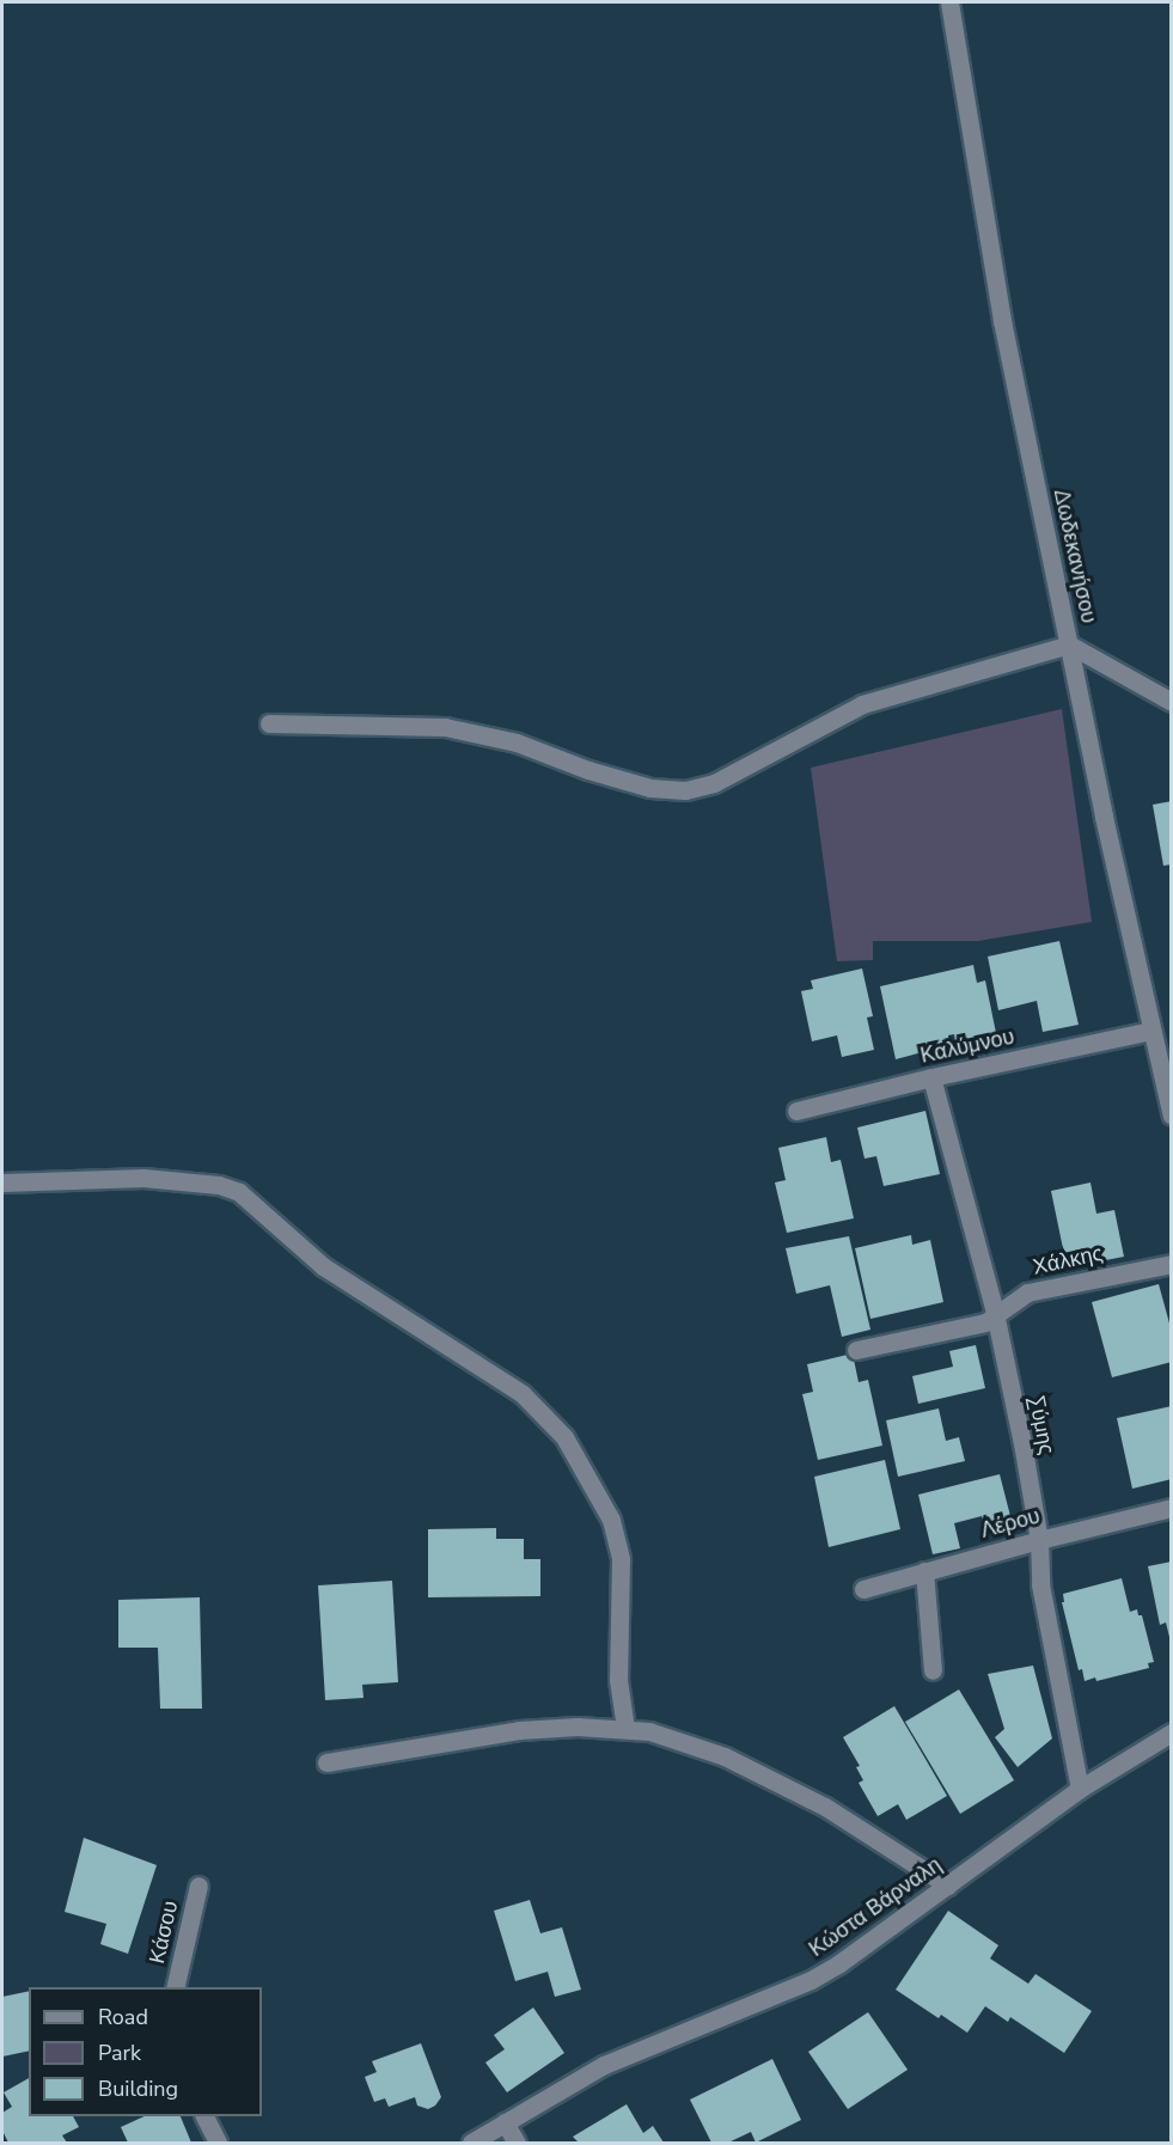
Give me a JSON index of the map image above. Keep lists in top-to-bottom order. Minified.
{"streets":{"street":["Δωδεκανήσου","Καλύμνου","Χάλκης","Σύμης","Λέρου","Κώστα Βάρναλη","Κάσου"]},"crossings":[["Δωδεκανήσου","Καλύμνου"],["Καλύμνου","Σύμης"],["Χάλκης","Σύμης"],["Σύμης","Λέρου"],["Σύμης","Κώστα Βάρναλη"]],"legend":["Road","Park","Building"]}
